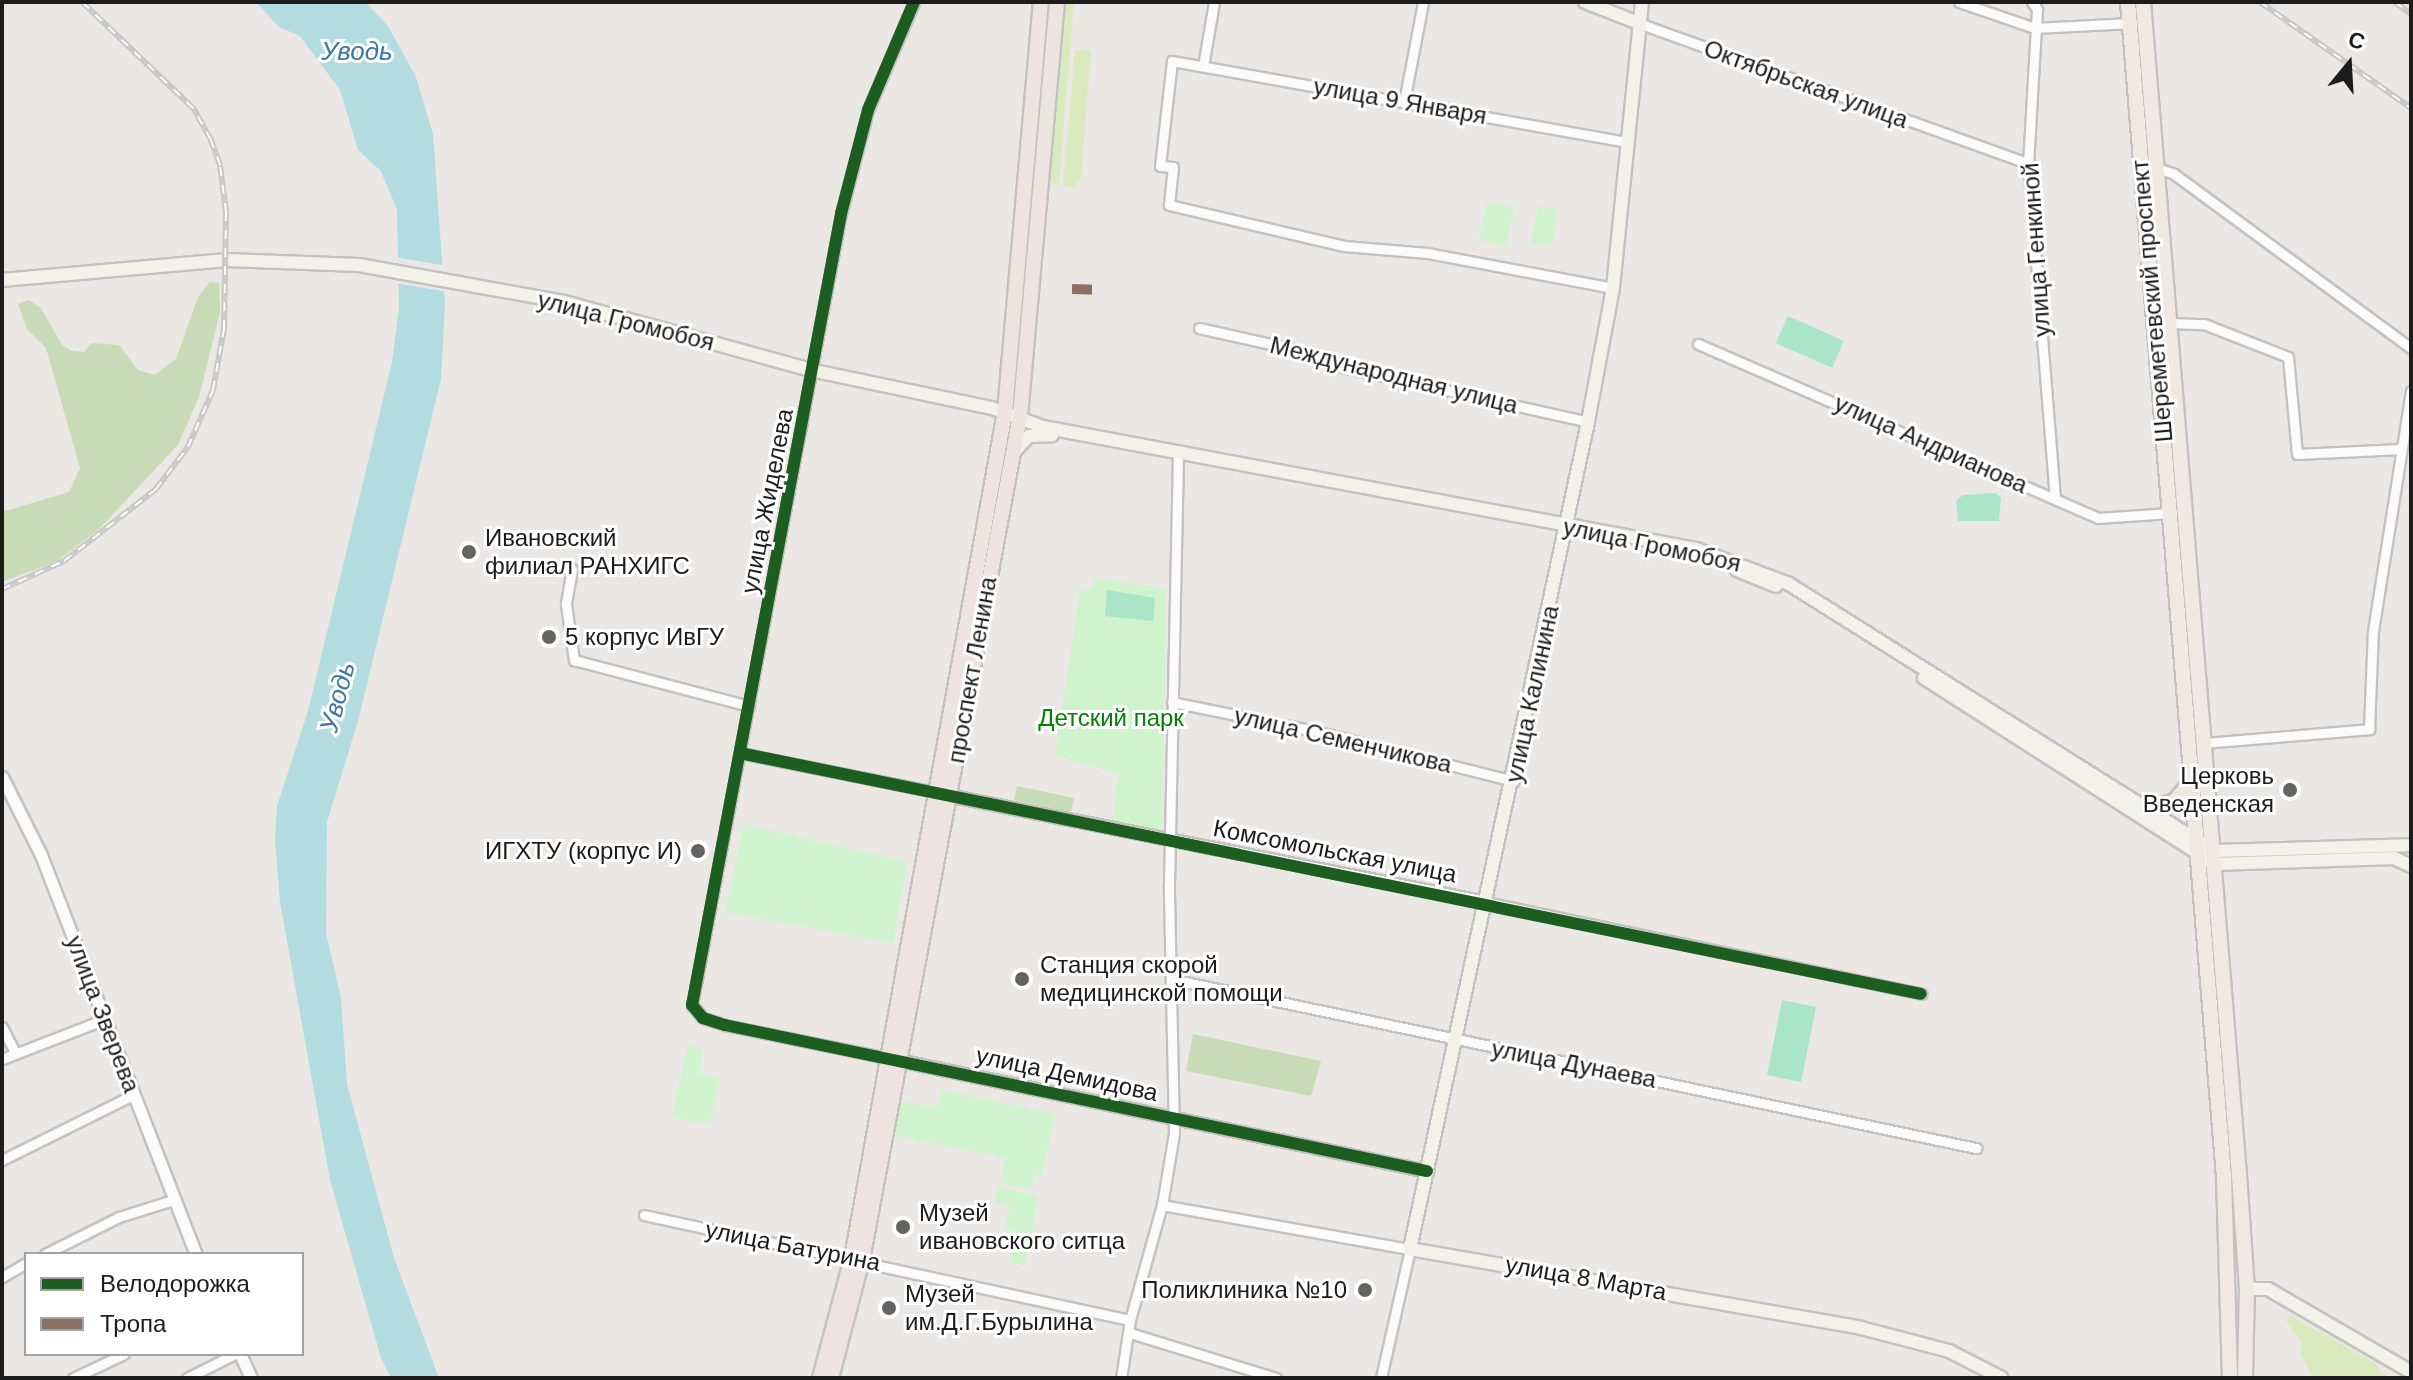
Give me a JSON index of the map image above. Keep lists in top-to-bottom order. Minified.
{"streets":{"highway":["проспект Ленина"],"main road":["Октябрьская улица","Шереметевский проспект","улица Громобоя","улица Калинина","улица 8 Марта"],"street":["улица 9 Января","улица Генкиной","Международная улица","улица Андрианова","улица Жиделева","улица Семенчикова","Комсомольская улица","улица Зверева","улица Дунаева","улица Демидова","улица Батурина"]},"crossings":[["Октябрьская улица","улица Генкиной"],["Октябрьская улица","улица Калинина"],["улица 9 Января","улица Калинина"],["улица Генкиной","улица Андрианова"],["Шереметевский проспект","улица Громобоя"],["Шереметевский проспект","улица Андрианова"],["улица Громобоя","улица Жиделева"],["улица Громобоя","проспект Ленина"],["улица Громобоя","улица Калинина"],["Международная улица","улица Калинина"],["улица Жиделева","Комсомольская улица"],["улица Жиделева","улица Демидова"],["проспект Ленина","Комсомольская улица"],["проспект Ленина","улица Демидова"],["проспект Ленина","улица Батурина"],["улица Калинина","улица Семенчикова"],["улица Калинина","Комсомольская улица"],["улица Калинина","улица Дунаева"],["улица Калинина","улица Демидова"],["улица Калинина","улица 8 Марта"]],"water":["Уводь"],"parks":["Детский парк"],"places":["Ивановский филиал РАНХИГС","5 корпус ИвГУ","Церковь Введенская","ИГХТУ (корпус И)","Станция скорой медицинской помощи","Музей ивановского ситца","Поликлиника №10","Музей им.Д.Г.Бурылина"],"legend":["Велодорожка","Тропа"],"north":"top"}
